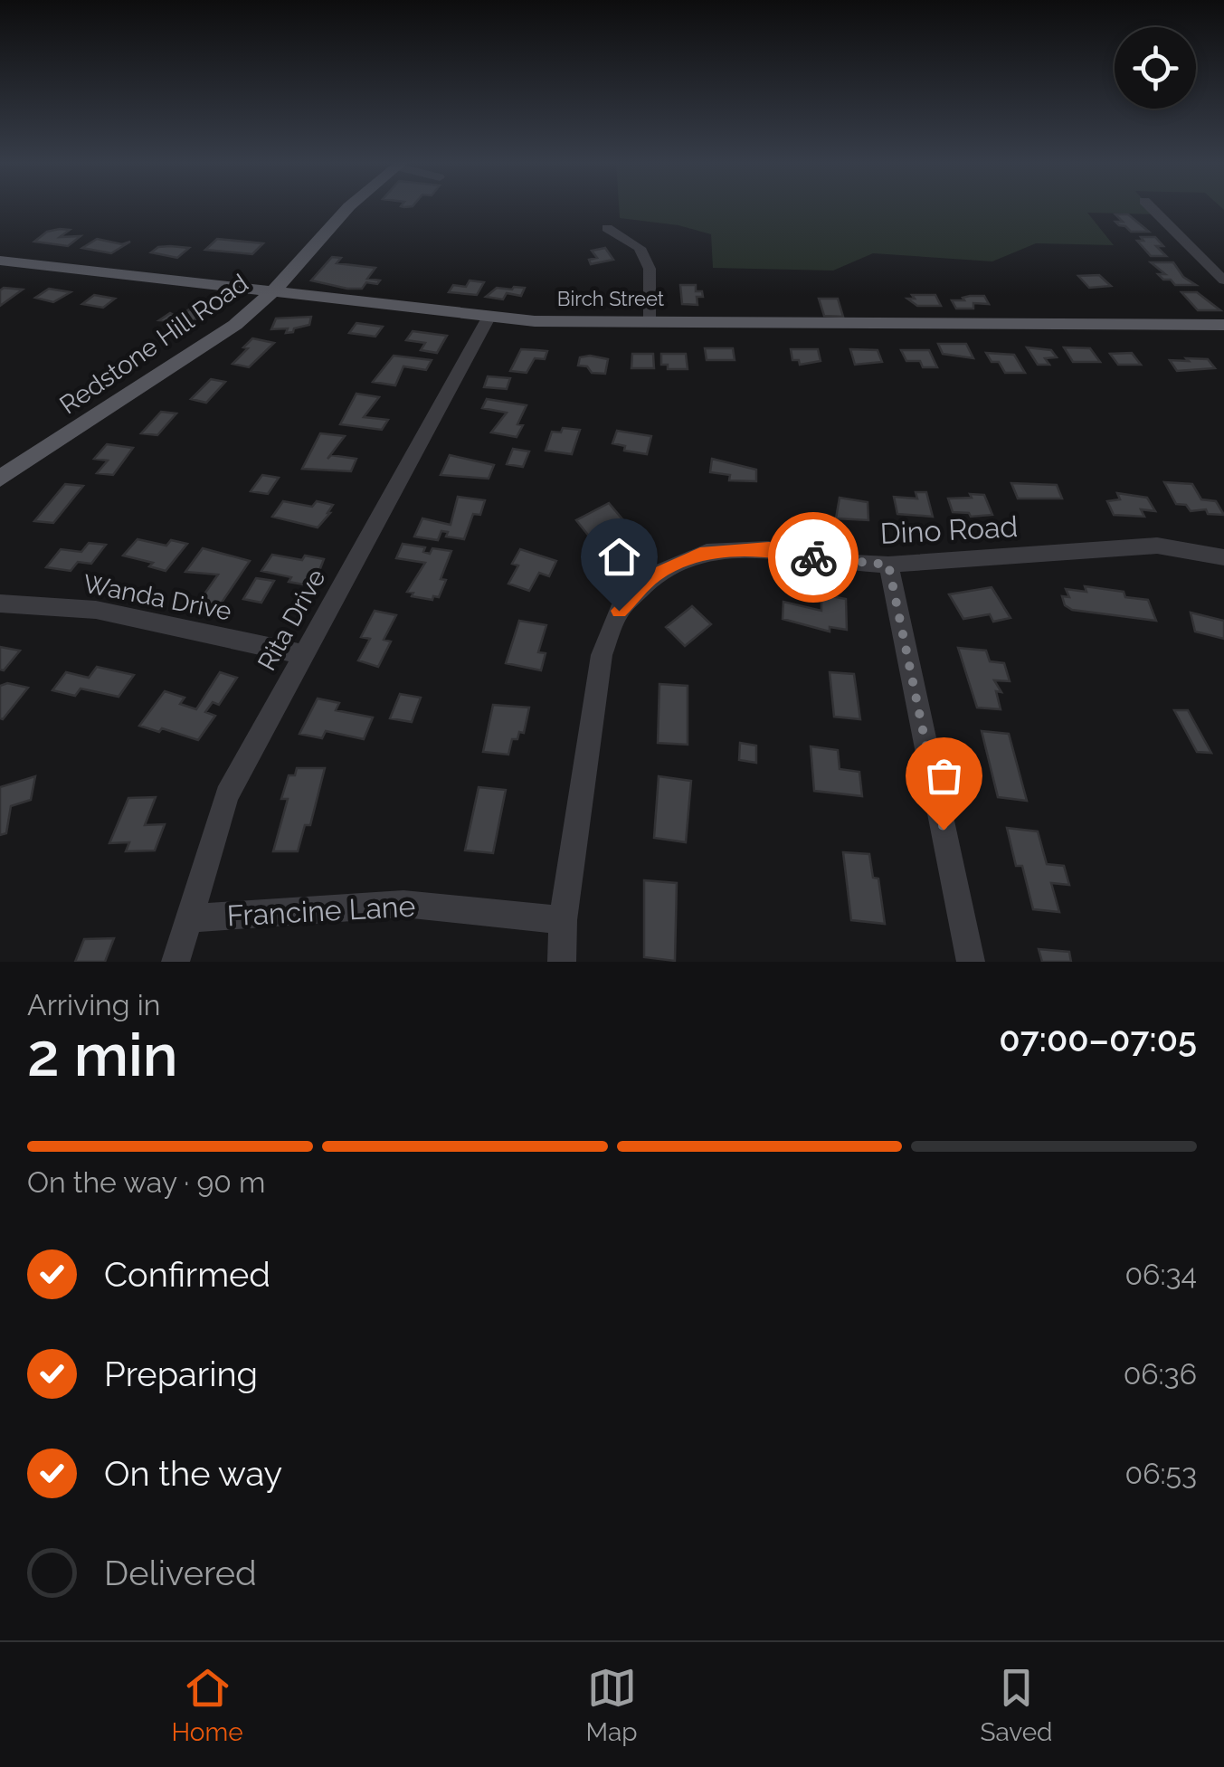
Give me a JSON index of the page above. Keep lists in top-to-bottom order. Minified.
{"streets":{"main road":["Birch Street","Redstone Hill Road"],"street":["Dino Road","Wanda Drive","Rita Drive","Francine Lane"]},"crossings":[["Birch Street","Redstone Hill Road"],["Birch Street","Rita Drive"],["Dino Road","Francine Lane"],["Wanda Drive","Rita Drive"],["Rita Drive","Francine Lane"]],"page":{"heading":["2 min","Arriving in","07:00–07:05"],"bar":"On the way · 90 m","list":[["Confirmed","06:34"],["Preparing","06:36"],["On the way","06:53"],"Delivered"],"tabs":["Home","Map","Saved"]}}
